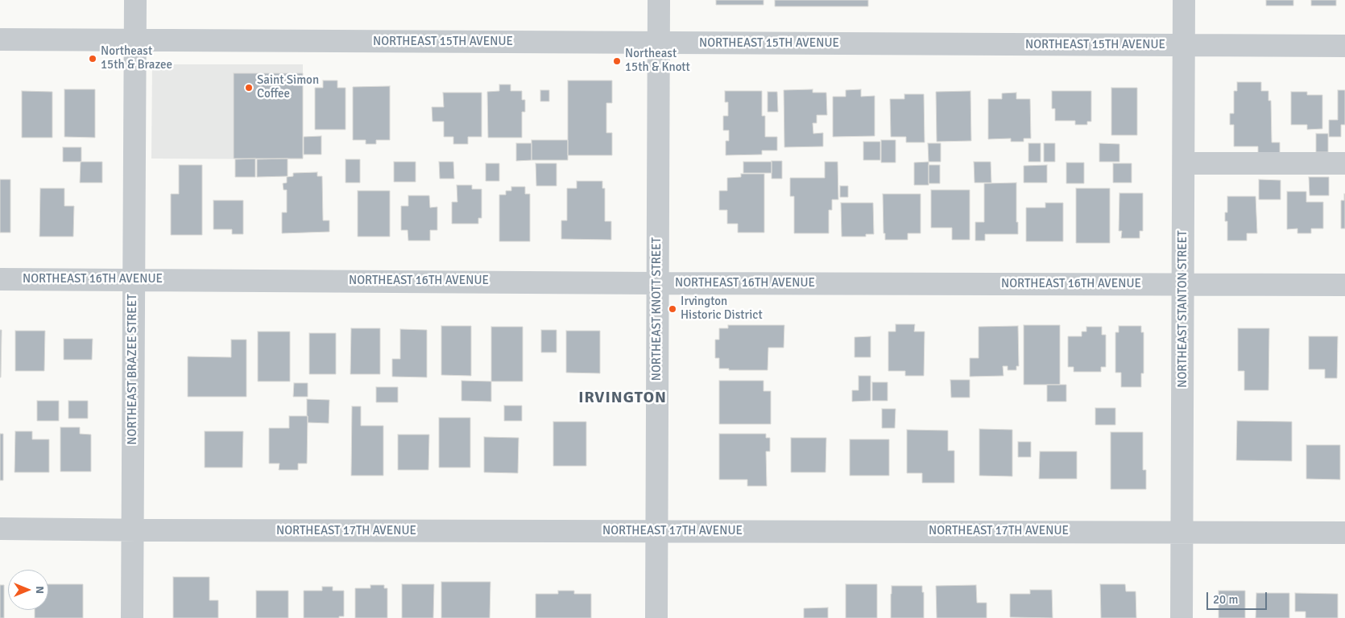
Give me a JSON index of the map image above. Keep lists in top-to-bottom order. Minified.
{"streets":{"street":["NORTHEAST 15TH AVENUE","NORTHEAST 16TH AVENUE","NORTHEAST KNOTT STREET","NORTHEAST STANTON STREET","NORTHEAST BRAZEE STREET","NORTHEAST 17TH AVENUE"]},"crossings":[["NORTHEAST 15TH AVENUE","NORTHEAST KNOTT STREET"],["NORTHEAST 15TH AVENUE","NORTHEAST STANTON STREET"],["NORTHEAST 15TH AVENUE","NORTHEAST BRAZEE STREET"],["NORTHEAST 16TH AVENUE","NORTHEAST KNOTT STREET"],["NORTHEAST 16TH AVENUE","NORTHEAST STANTON STREET"],["NORTHEAST 16TH AVENUE","NORTHEAST BRAZEE STREET"],["NORTHEAST KNOTT STREET","NORTHEAST 17TH AVENUE"],["NORTHEAST STANTON STREET","NORTHEAST 17TH AVENUE"],["NORTHEAST BRAZEE STREET","NORTHEAST 17TH AVENUE"]],"districts":["IRVINGTON"],"places":["Northeast 15th & Brazee","Northeast 15th & Knott","Saint Simon Coffee","Irvington Historic District"],"scale_bar":"20 m","north":"right"}
